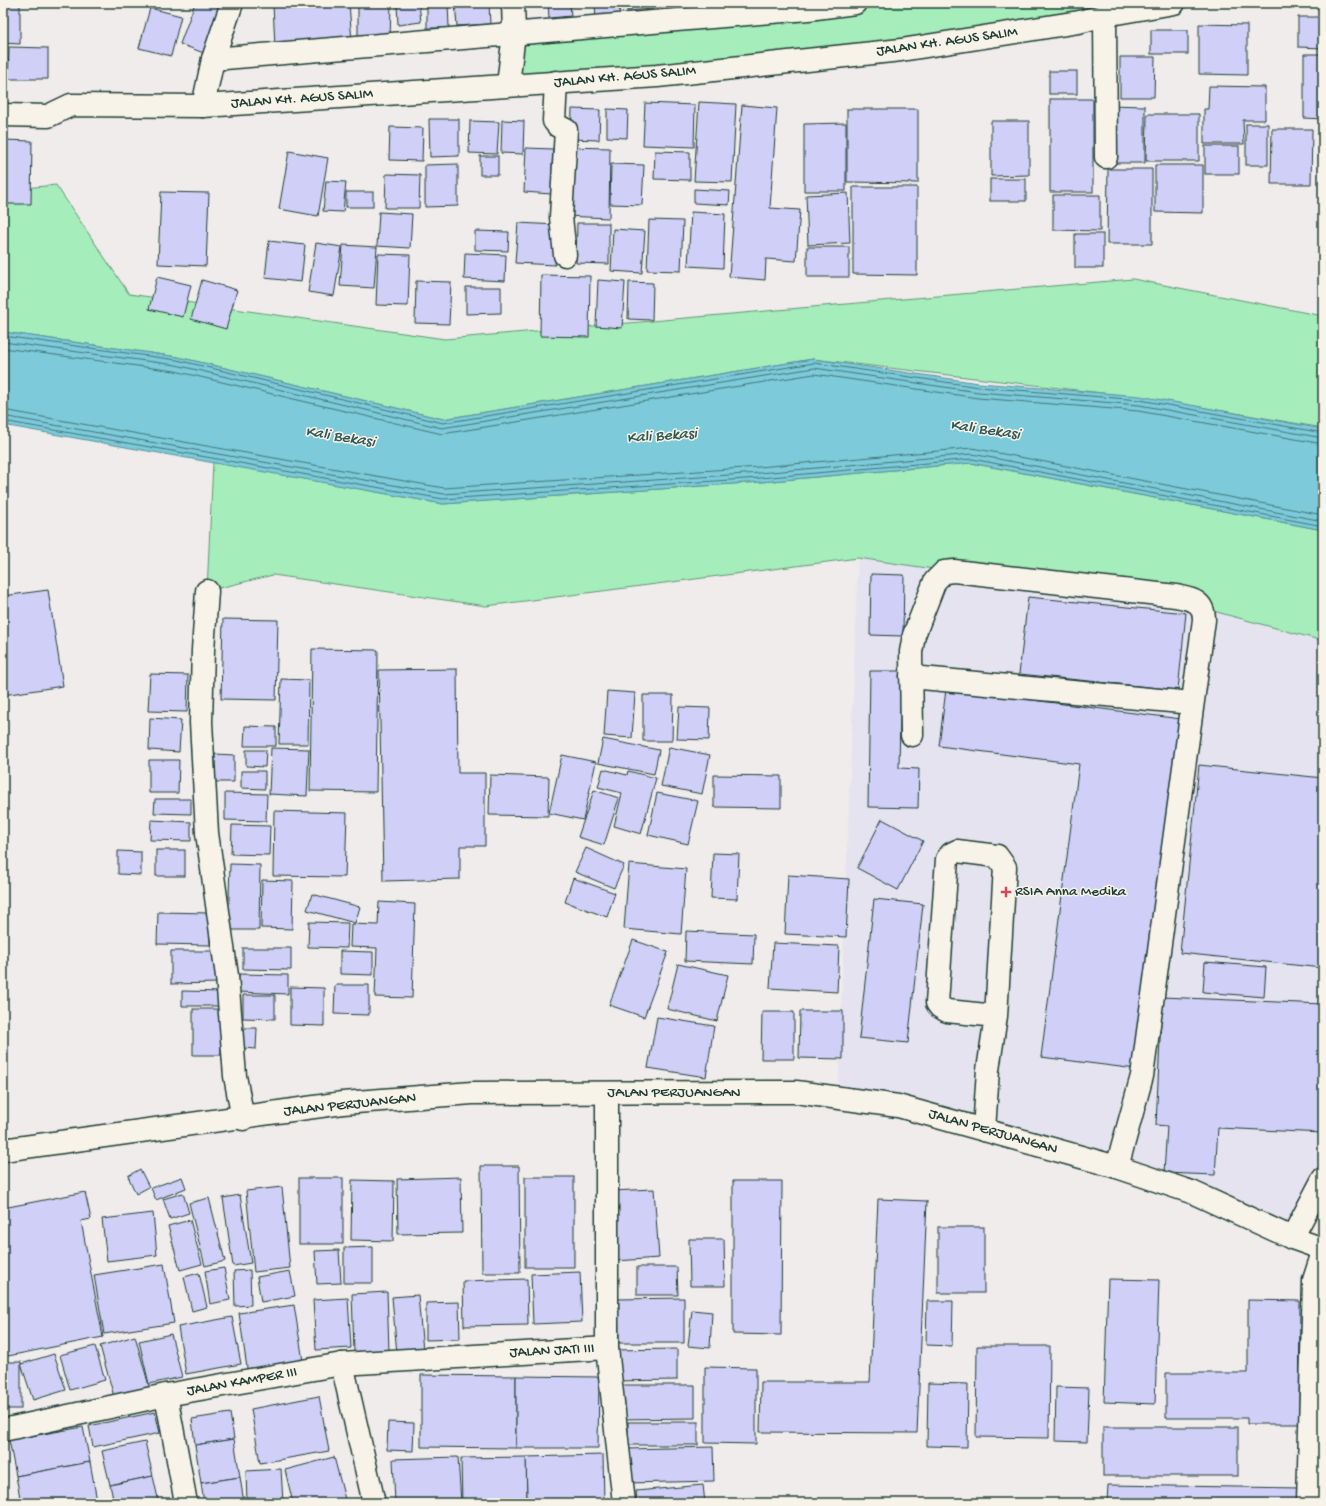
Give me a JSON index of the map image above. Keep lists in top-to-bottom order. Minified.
{"streets":{"street":["JALAN KH. AGUS SALIM","JALAN PERJUANGAN","JALAN JATI III","JALAN KAMPER III"]},"crossings":[["JALAN JATI III","JALAN KAMPER III"]],"water":["Kali Bekasi"],"places":{"health":["RSIA Anna Medika"]}}
